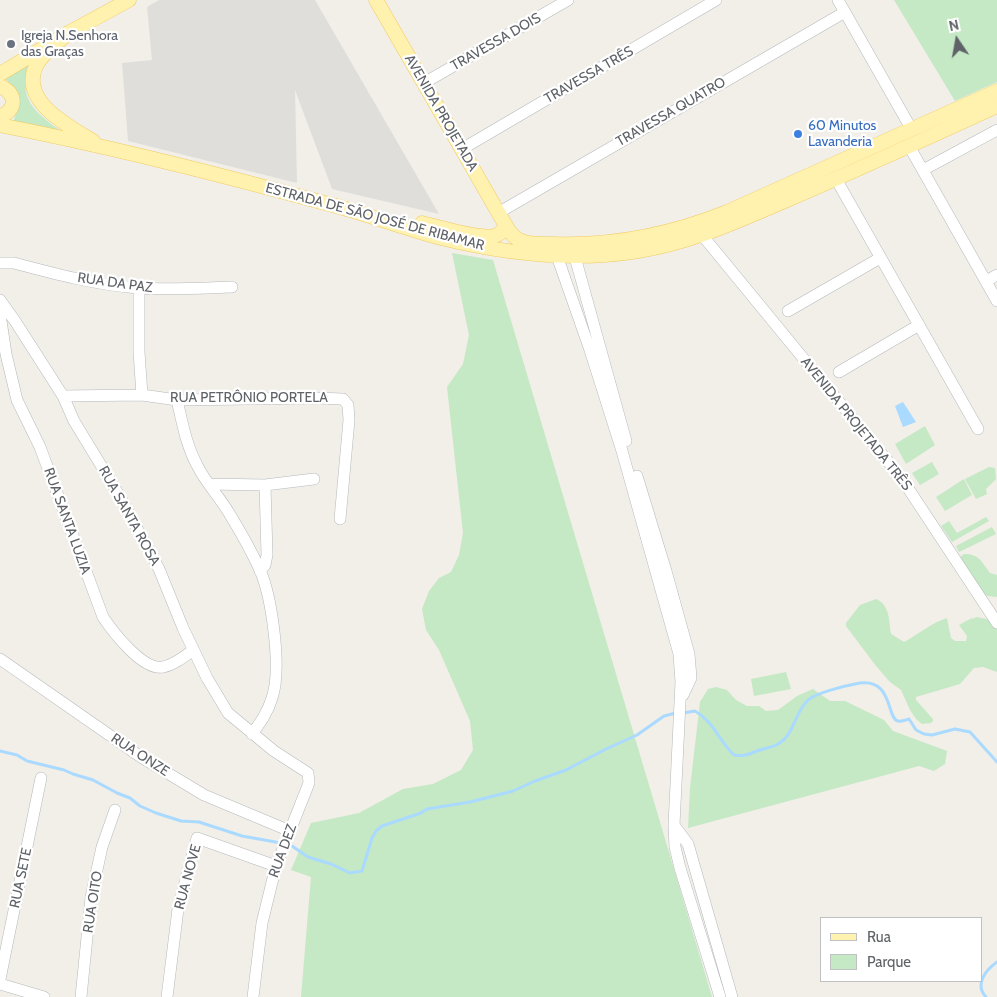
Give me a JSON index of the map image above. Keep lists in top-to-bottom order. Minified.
{"streets":{"main road":["AVENIDA PROJETADA","ESTRADA DE SÃO JOSÉ DE RIBAMAR"],"street":["TRAVESSA DOIS","TRAVESSA TRÊS","TRAVESSA QUATRO","RUA DA PAZ","RUA PETRÔNIO PORTELA","AVENIDA PROJETADA TRÊS","RUA SANTA ROSA","RUA SANTA LUZIA","RUA ONZE","RUA DEZ","RUA NOVE","RUA SETE","RUA OITO"]},"crossings":[["TRAVESSA DOIS","AVENIDA PROJETADA"],["TRAVESSA TRÊS","AVENIDA PROJETADA"],["TRAVESSA QUATRO","AVENIDA PROJETADA"],["ESTRADA DE SÃO JOSÉ DE RIBAMAR","AVENIDA PROJETADA TRÊS"],["RUA PETRÔNIO PORTELA","RUA SANTA ROSA"],["RUA SANTA ROSA","RUA SANTA LUZIA"],["RUA SANTA ROSA","RUA DEZ"],["RUA ONZE","RUA DEZ"],["RUA DEZ","RUA NOVE"]],"places":["Igreja N.Senhora das Graças","60 Minutos Lavanderia"],"legend":["Rua","Parque"],"north":"top"}
